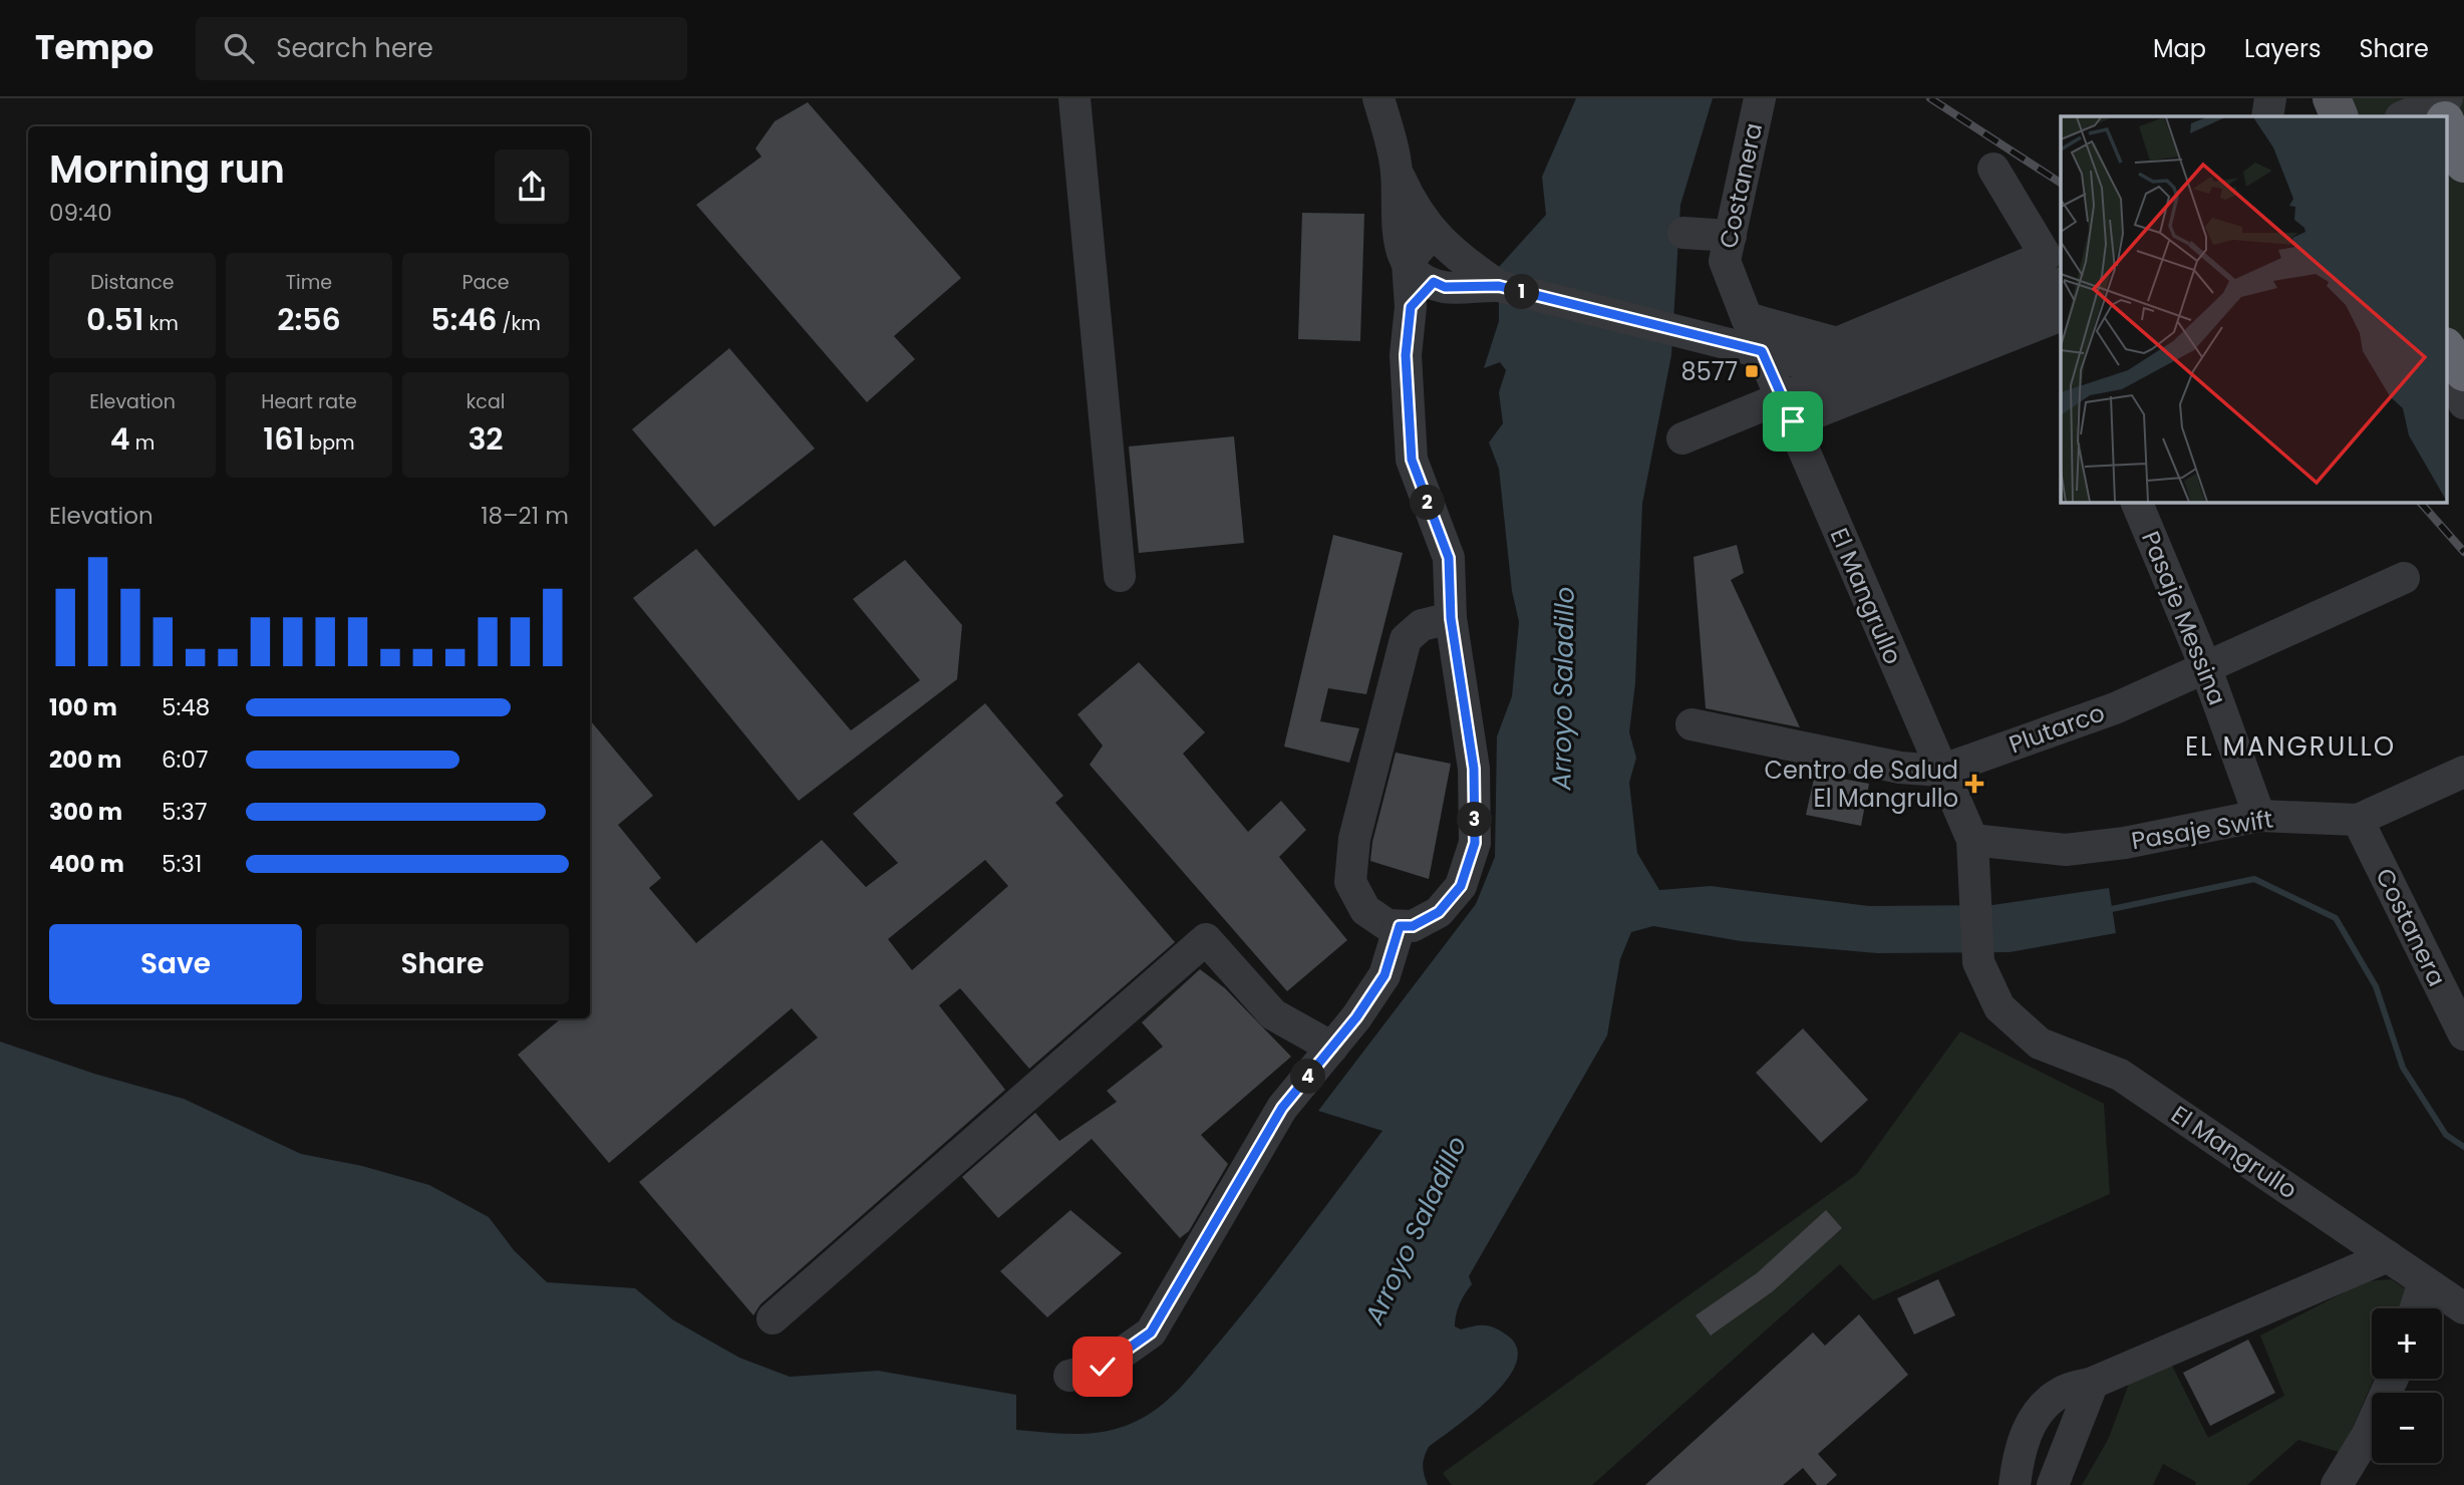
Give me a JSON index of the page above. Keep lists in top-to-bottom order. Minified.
{"streets":{"street":["Costanera","El Mangrullo","Pasaje Messina","Plutarco","Pasaje Swift"]},"crossings":[["Costanera","El Mangrullo"],["Costanera","Pasaje Swift"],["El Mangrullo","Plutarco"],["El Mangrullo","Pasaje Swift"],["Pasaje Messina","Plutarco"],["Pasaje Messina","Pasaje Swift"]],"districts":["EL MANGRULLO"],"water":["Arroyo Saladillo"],"places":{"transit":["8577"],"health":["Centro de Salud El Mangrullo"]},"page":{"header":"Tempo","search":"Search here","nav":["Map","Layers","Share"],"heading":["Morning run","09:40"],"stats":[["Distance","0.51 km"],["Time","2:56"],["Pace","5:46 /km"],["Elevation","4 m"],["Heart rate","161 bpm"],["kcal","32"]],"pins":["1","2","3","4"],"chart":["Elevation","18–21 m"],"list":[{"name":"100 m","note":"5:48"},{"name":"200 m","note":"6:07"},{"name":"300 m","note":"5:37"},{"name":"400 m","note":"5:31"}],"buttons":["Save","Share"],"map_buttons":["+","−"]}}
